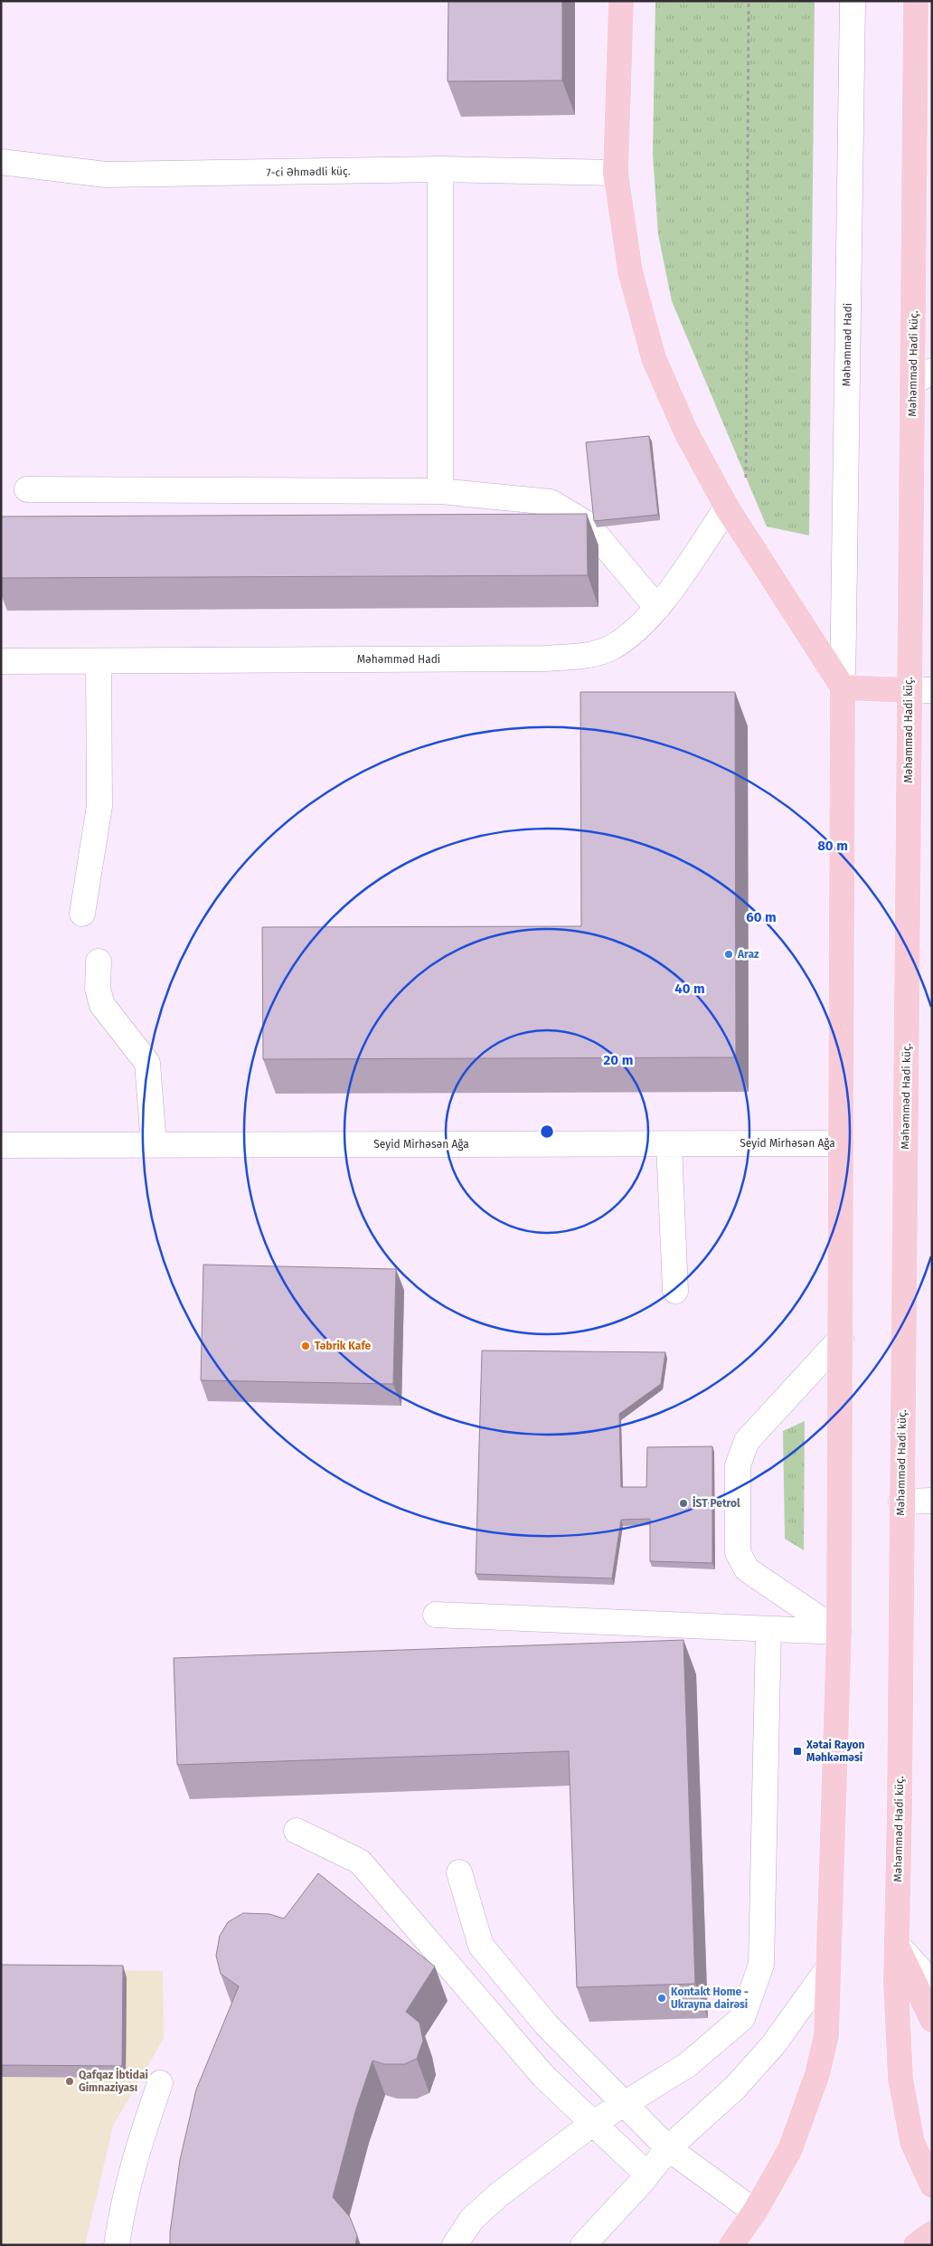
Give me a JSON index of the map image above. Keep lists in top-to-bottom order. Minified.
{"streets":{"main road":["Məhəmməd Hadi küç."],"street":["7-ci Əhmədli küç.","Məhəmməd Hadi","Seyid Mirhəsən Ağa"]},"places":{"other":["Araz","Təbrik Kafe","İST Petrol","Kontakt Home - Ukrayna dairəsi","Qafqaz İbtidai Gimnaziyası"],"transit":["Xətai Rayon Məhkəməsi"]},"rings":["80 m","60 m","40 m","20 m"]}
